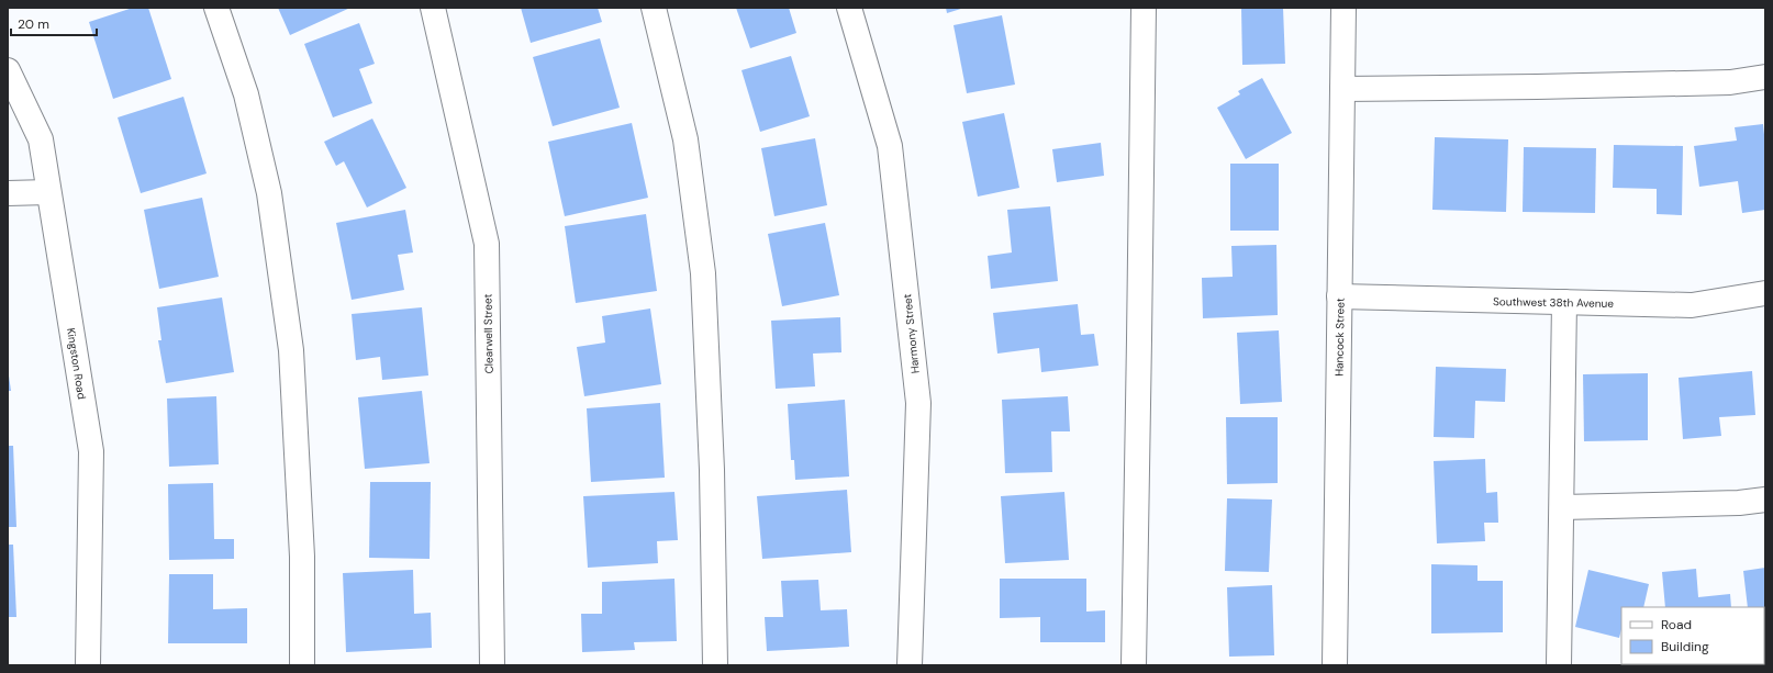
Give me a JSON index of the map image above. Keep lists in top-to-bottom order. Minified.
{"streets":{"street":["Southwest 38th Avenue","Clearwell Street","Harmony Street","Hancock Street","Kingston Road"]},"crossings":[["Southwest 38th Avenue","Hancock Street"]],"legend":["Road","Building"],"scale_bar":"20 m"}
